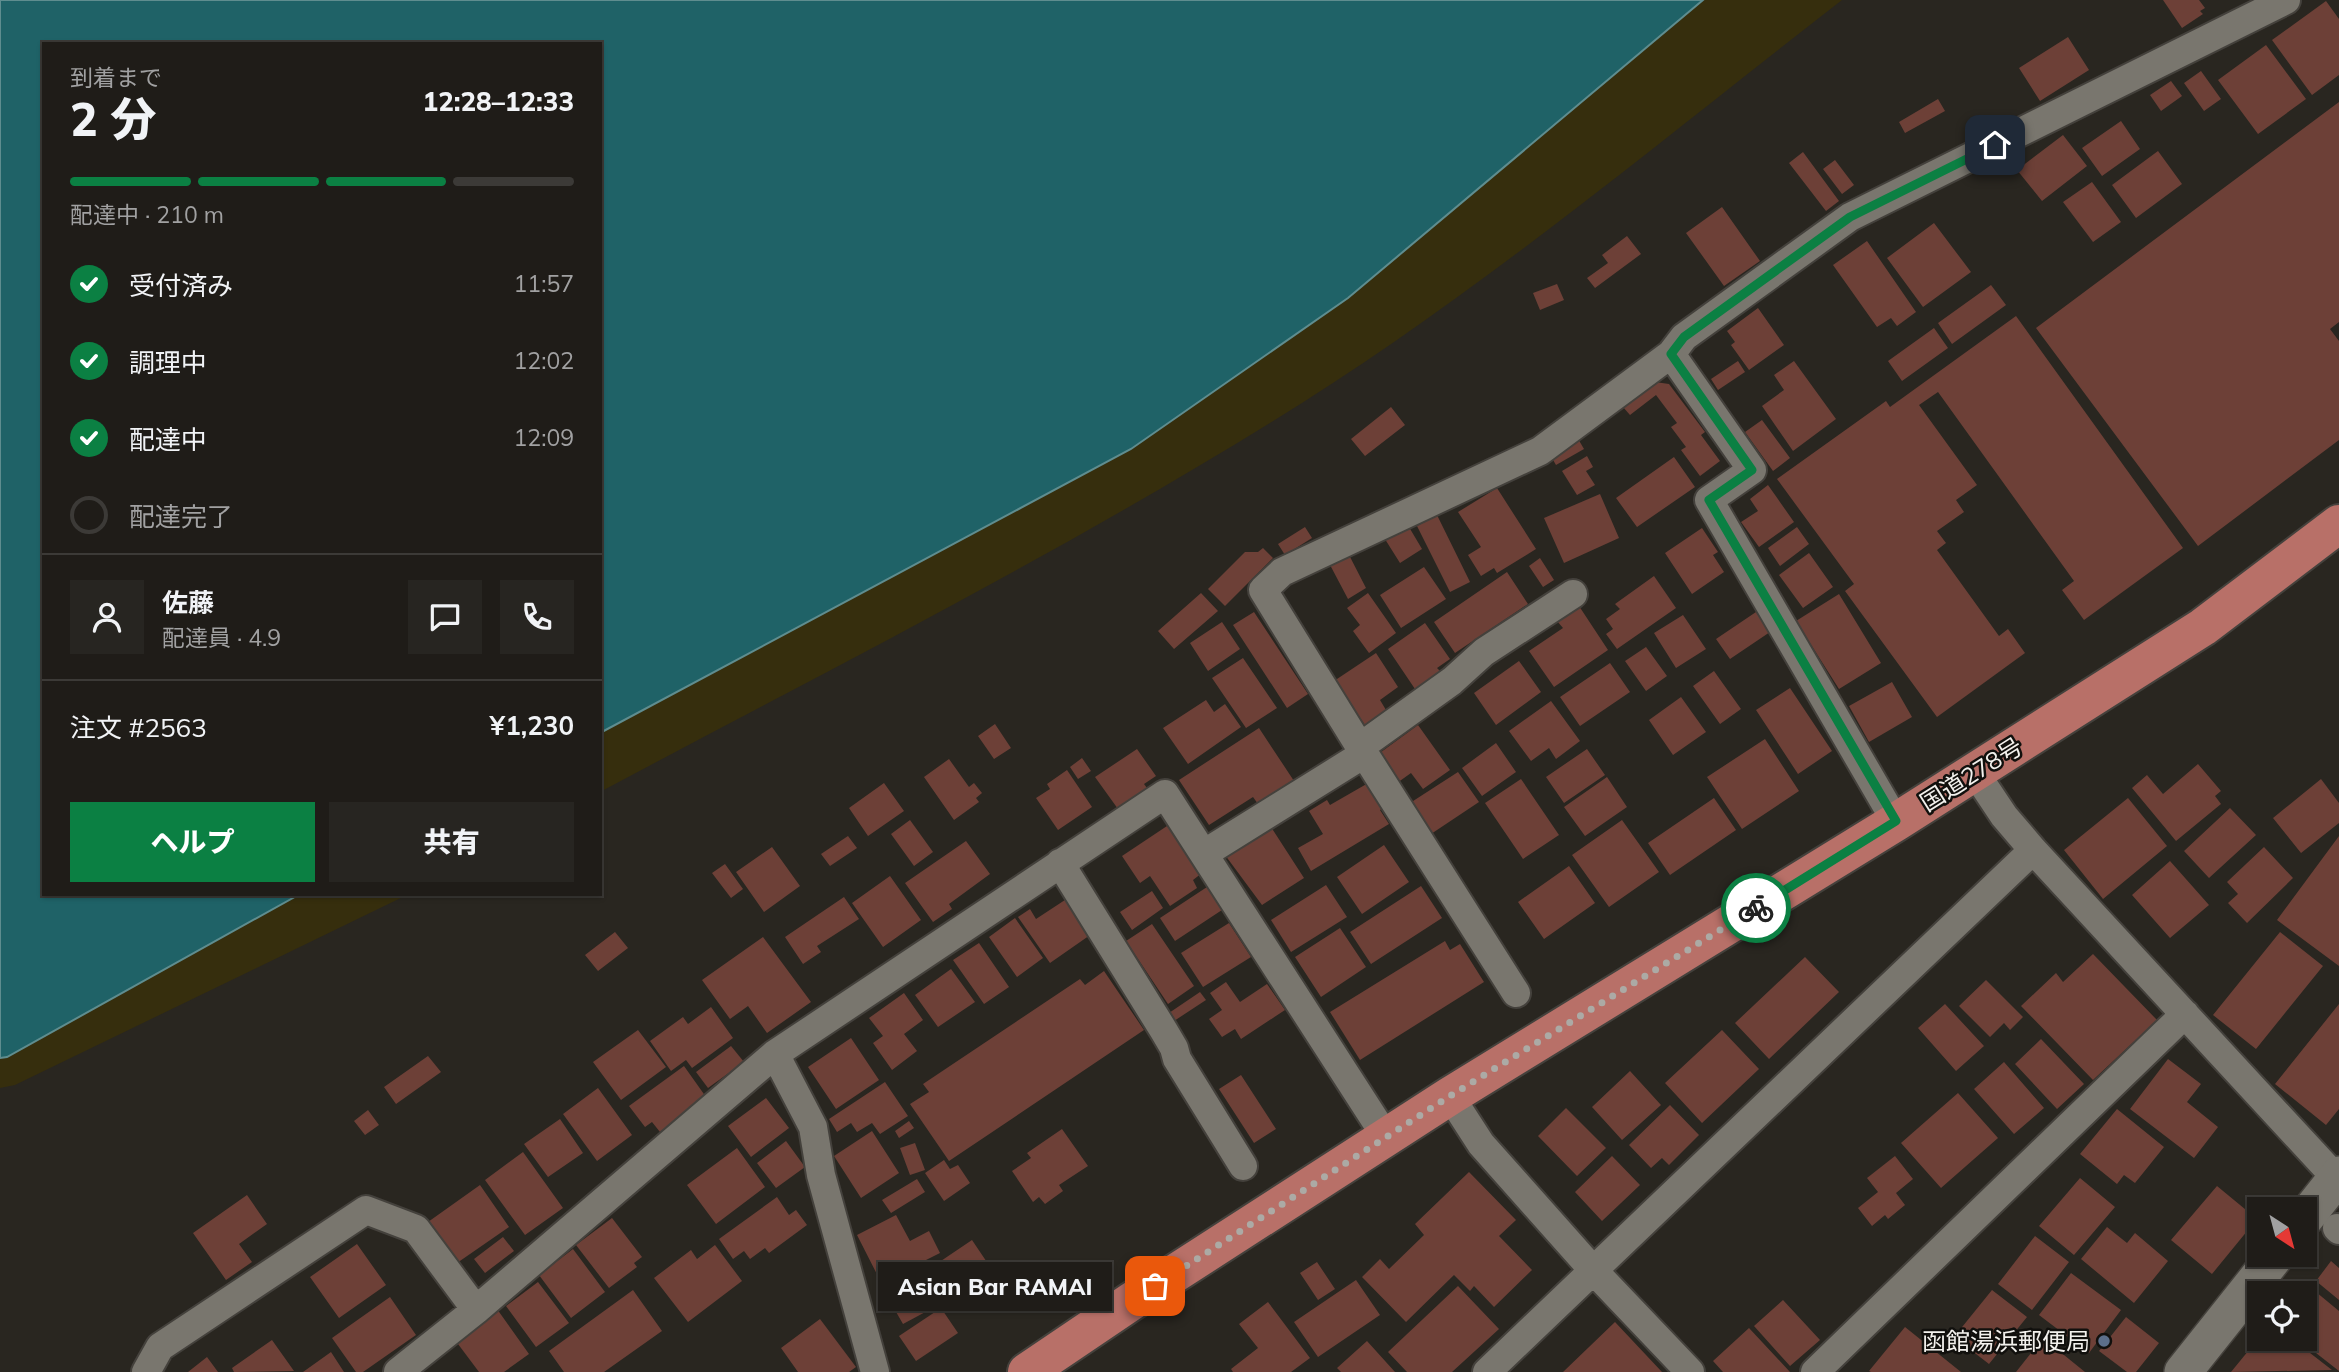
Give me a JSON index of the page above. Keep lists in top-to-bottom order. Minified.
{"streets":{"highway":["国道278号"]},"places":["Asian Bar RAMAI","函館湯浜郵便局"],"north":"bottom right","page":{"heading":["2 分","到着まで","12:28–12:33"],"panel":["佐藤","配達員 · 4.9","注文 #2563","¥1,230"],"bar":"配達中 · 210 m","list":[["受付済み","11:57"],["調理中","12:02"],["配達中","12:09"],"配達完了"],"buttons":["ヘルプ","共有"],"bubble":"Asian Bar RAMAI"}}
